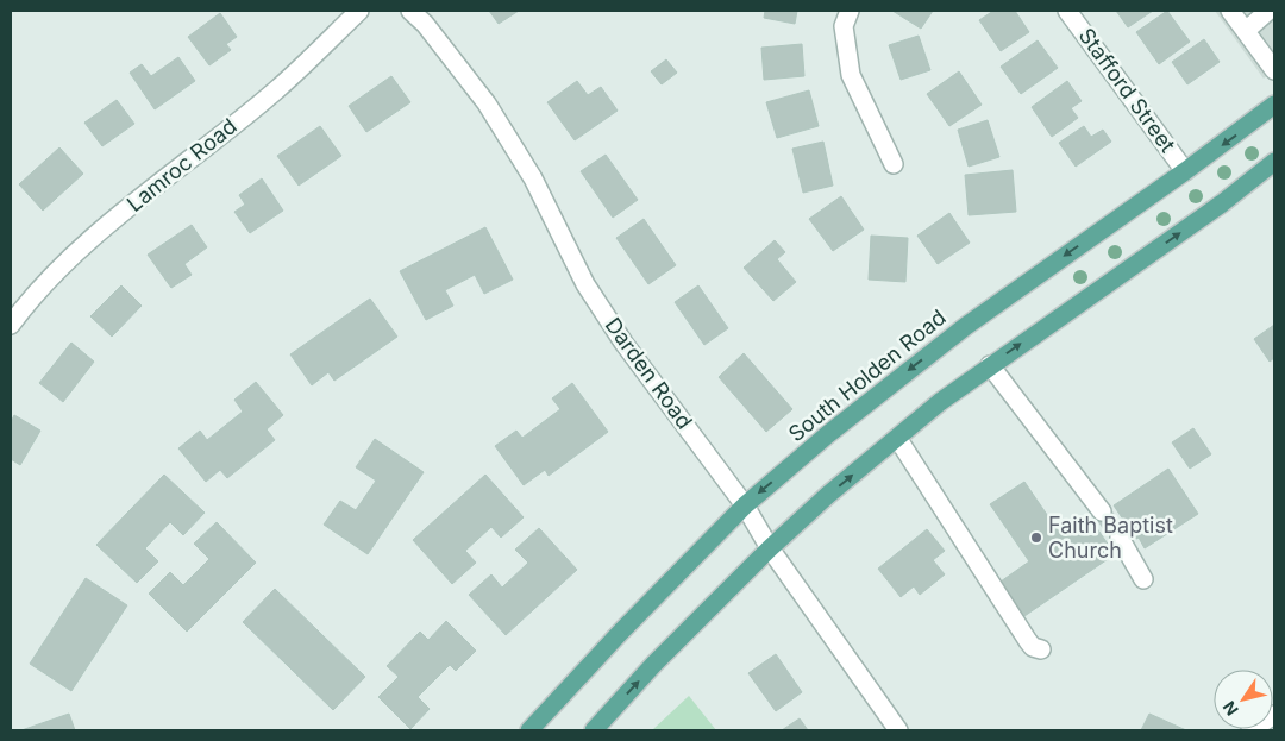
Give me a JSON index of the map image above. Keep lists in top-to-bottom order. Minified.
{"streets":{"main road":["South Holden Road"],"street":["Stafford Street","Lamroc Road","Darden Road"]},"crossings":[["Stafford Street","South Holden Road"],["Darden Road","South Holden Road"]],"places":["Faith Baptist Church"],"north":"bottom left"}
